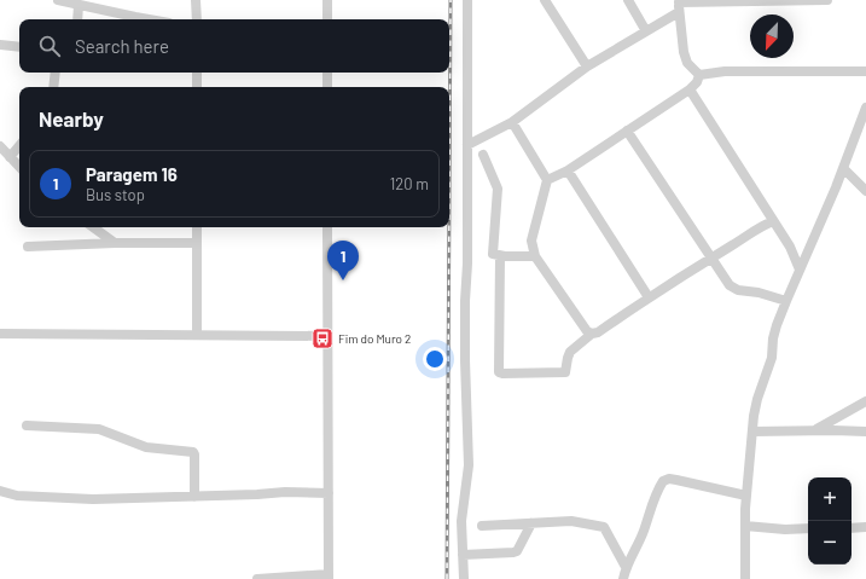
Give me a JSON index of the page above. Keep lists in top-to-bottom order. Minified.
{"places":{"bus stop":["Fim do Muro 2"]},"north":"bottom left","page":{"search":"Search here","heading":"Nearby","list":[{"mark":"1","name":"Paragem 16","note":"Bus stop","value":"120 m"}],"pins":"1","map_buttons":["+","−"]}}
